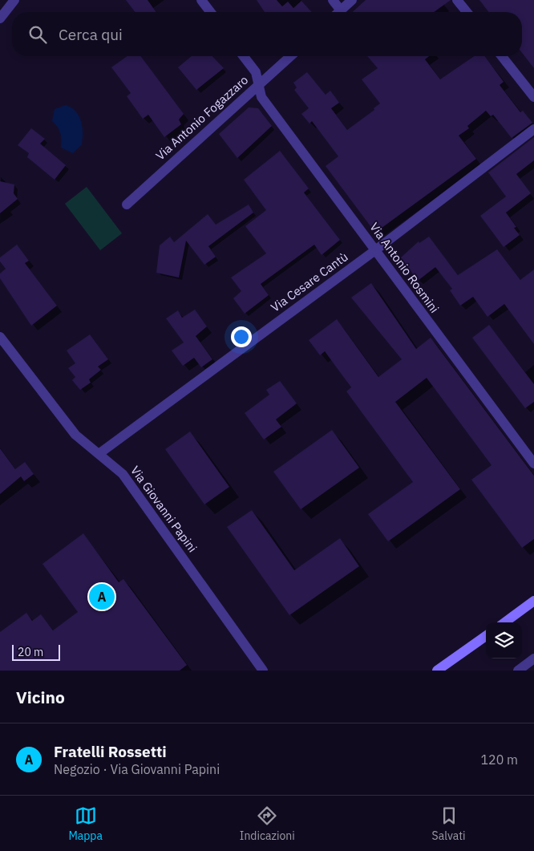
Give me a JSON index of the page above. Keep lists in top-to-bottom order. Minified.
{"streets":{"street":["Via Antonio Fogazzaro","Via Antonio Rosmini","Via Cesare Cantù","Via Giovanni Papini"]},"crossings":[["Via Antonio Fogazzaro","Via Antonio Rosmini"],["Via Antonio Rosmini","Via Cesare Cantù"],["Via Cesare Cantù","Via Giovanni Papini"]],"scale_bar":"20 m","page":{"search":"Cerca qui","pins":"A","scale":"20 m","heading":"Vicino","list":[{"mark":"A","name":"Fratelli Rossetti","note":"Negozio · Via Giovanni Papini","value":"120 m"}],"nav":["Mappa","Indicazioni","Salvati"]}}
